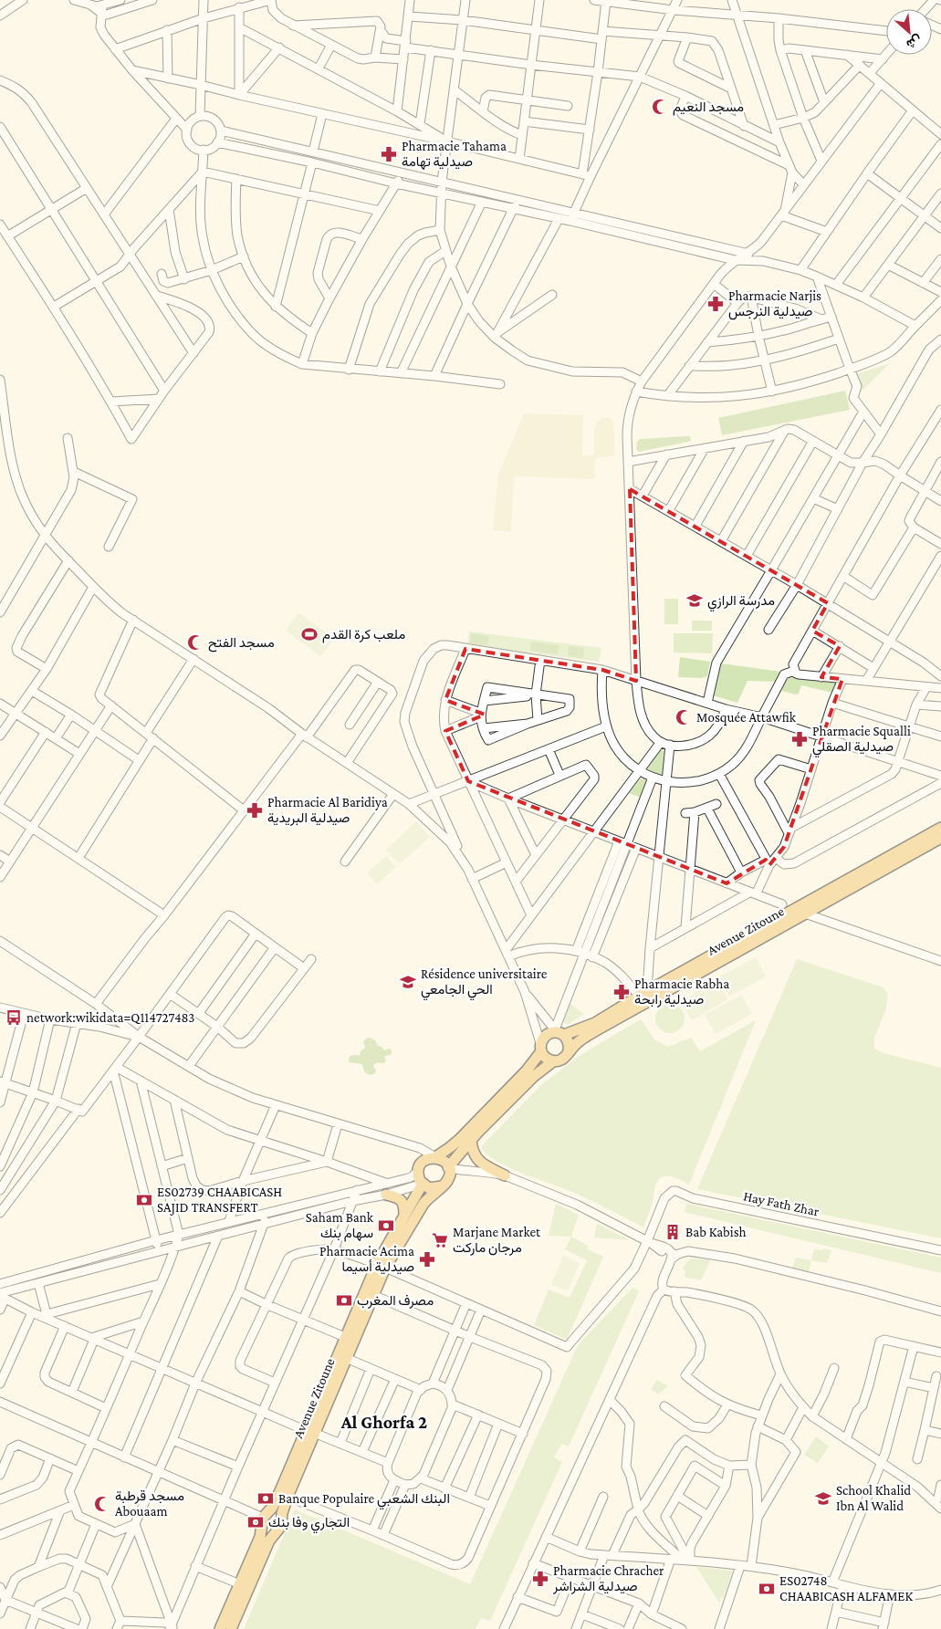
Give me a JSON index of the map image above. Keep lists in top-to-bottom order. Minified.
{"streets":{"main road":["Avenue Zitoune"],"street":["Hay Fath Zhar"]},"districts":["Al Ghorfa 2"],"places":{"mosque":["مسجد النعيم","مسجد الفتح","Mosquée Attawfik","مسجد قرطبة Abouaam"],"pharmacy":["Pharmacie Tahama صيدلية تهامة","Pharmacie Narjis صيدلية النرجس","Pharmacie Squalli صيدلية الصقلي","Pharmacie Al Baridiya صيدلية البريدية","Pharmacie Rabha صيدلية رابحة","Pharmacie Acima صيدلية أسيما","Pharmacie Chracher صيدلية الشراشر"],"school or university":["مدرسة الرازي","Résidence universitaire الحي الجامعي","School Khalid Ibn Al Walid"],"sports":["ملعب كرة القدم"],"bus stop":["network:wikidata=Q114727483"],"bank":["ES02739 CHAABICASH SAJID TRANSFERT","Saham Bank سهام بنك","مصرف المغرب","Banque Populaire البنك الشعبي","التجاري وفا بنك","ES02748 CHAABICASH ALFAMEK"],"building":["Bab Kabish"],"supermarket":["Marjane Market مرجان ماركت"]},"north":"bottom right"}
